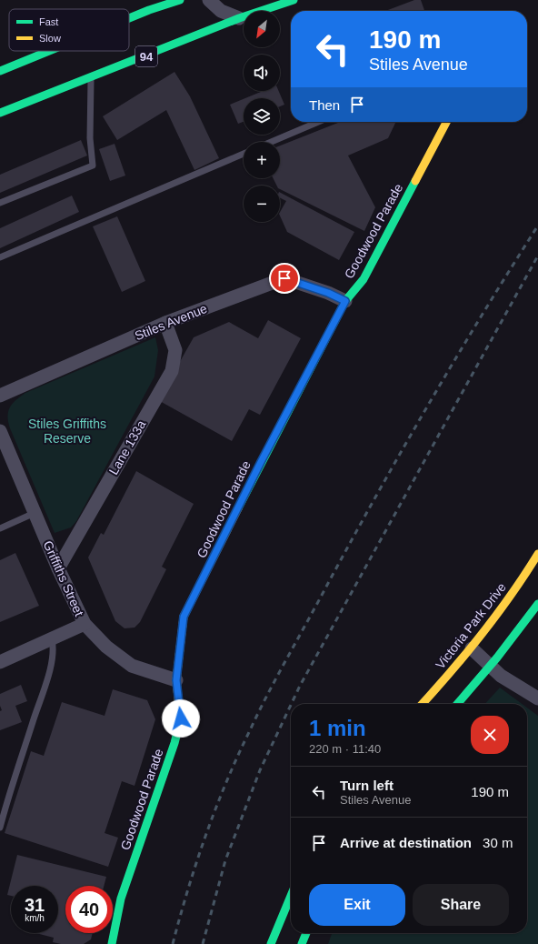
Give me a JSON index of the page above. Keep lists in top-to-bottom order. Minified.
{"streets":{"main road":["94","Goodwood Parade","Victoria Park Drive"],"street":["Stiles Avenue","Lane 133a","Griffiths Street"]},"crossings":[["Goodwood Parade","Stiles Avenue"],["Goodwood Parade","Griffiths Street"],["Stiles Avenue","Lane 133a"],["Lane 133a","Griffiths Street"]],"parks":["Stiles Griffiths Reserve"],"legend":["Fast","Slow"],"north":"bottom left","page":{"map_buttons":["+","−"],"turn":["190 m","Stiles Avenue"],"then":"Then","heading":["1 min","220 m · 11:40"],"list":[{"name":"Turn left","note":"Stiles Avenue","value":"190 m"},{"name":"Arrive at destination","value":"30 m"}],"buttons":["Exit","Share"],"speed":"31 km/h","limit":"40"}}
